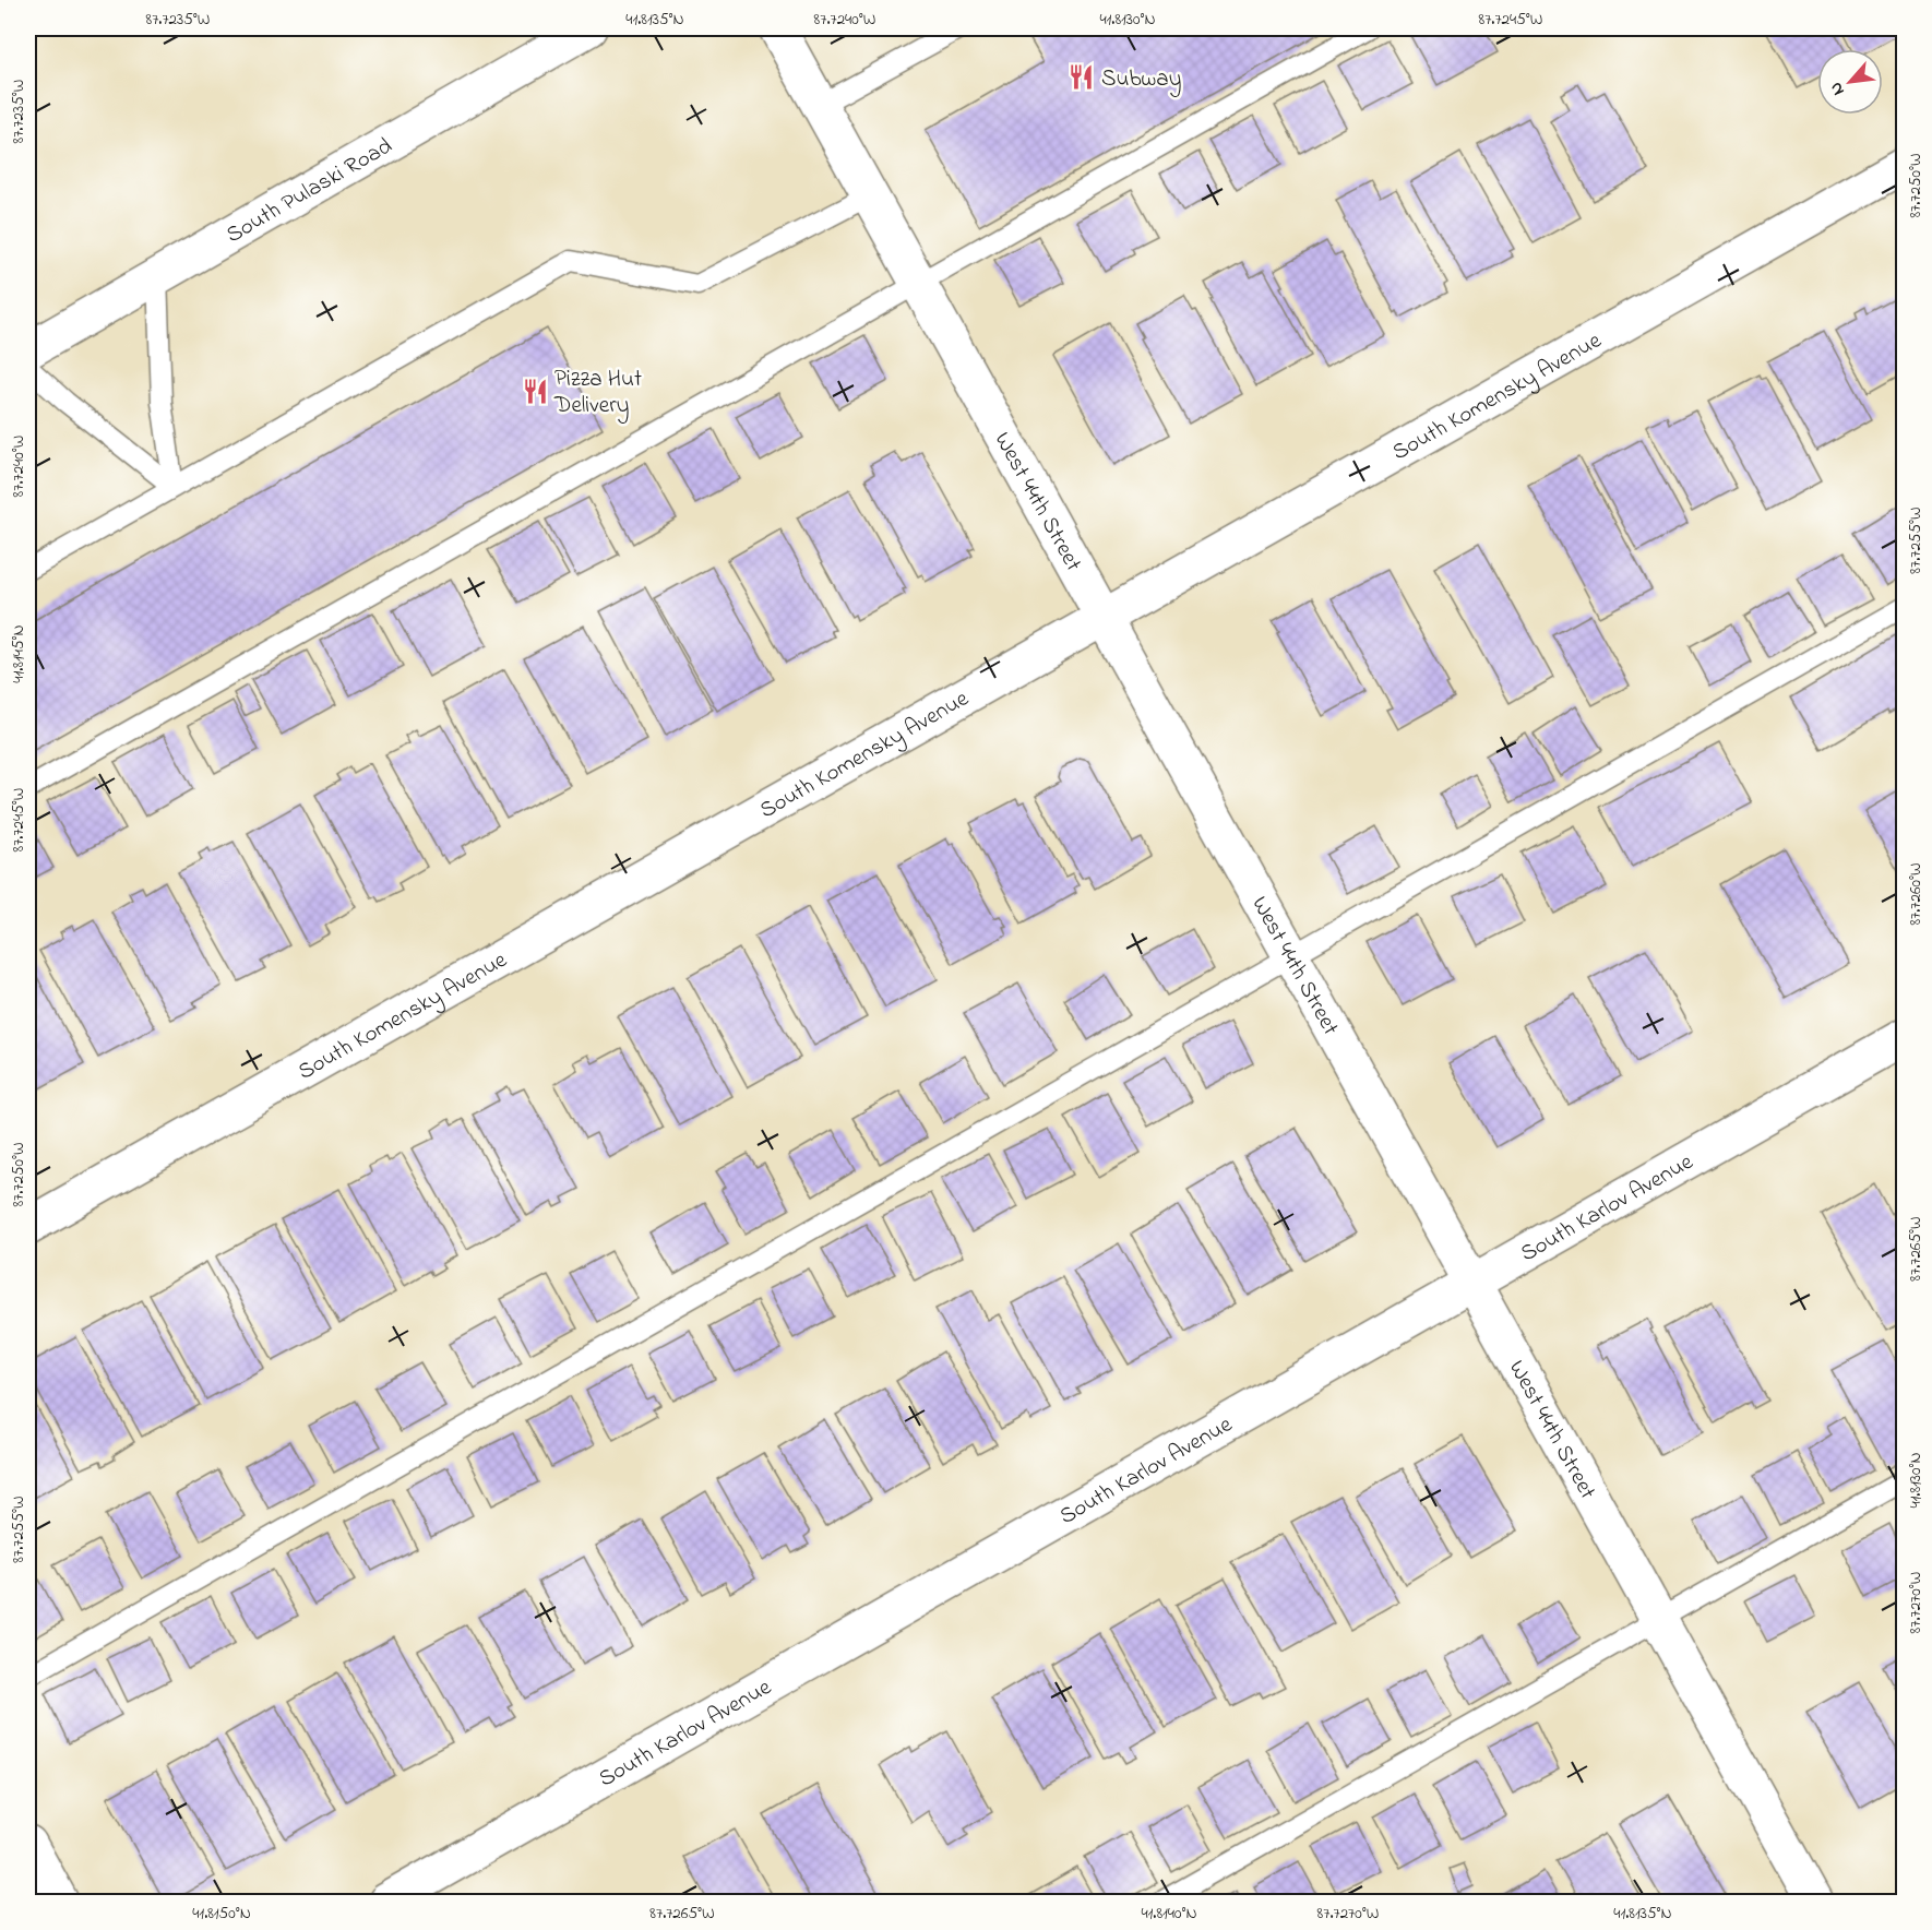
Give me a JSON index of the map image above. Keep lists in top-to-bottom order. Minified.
{"streets":{"street":["South Pulaski Road","South Komensky Avenue","West 44th Street","South Karlov Avenue"]},"crossings":[["South Komensky Avenue","West 44th Street"],["West 44th Street","South Karlov Avenue"]],"places":{"restaurant":["Subway","Pizza Hut Delivery"]},"north":"bottom left","coordinates":["87.7235°W","41.8135°N","87.7240°W","41.8130°N","87.7245°W","87.7250°W","87.7255°W","41.8145°N","87.7260°W","87.7265°W","87.7270°W","41.8150°N","41.8140°N"]}
